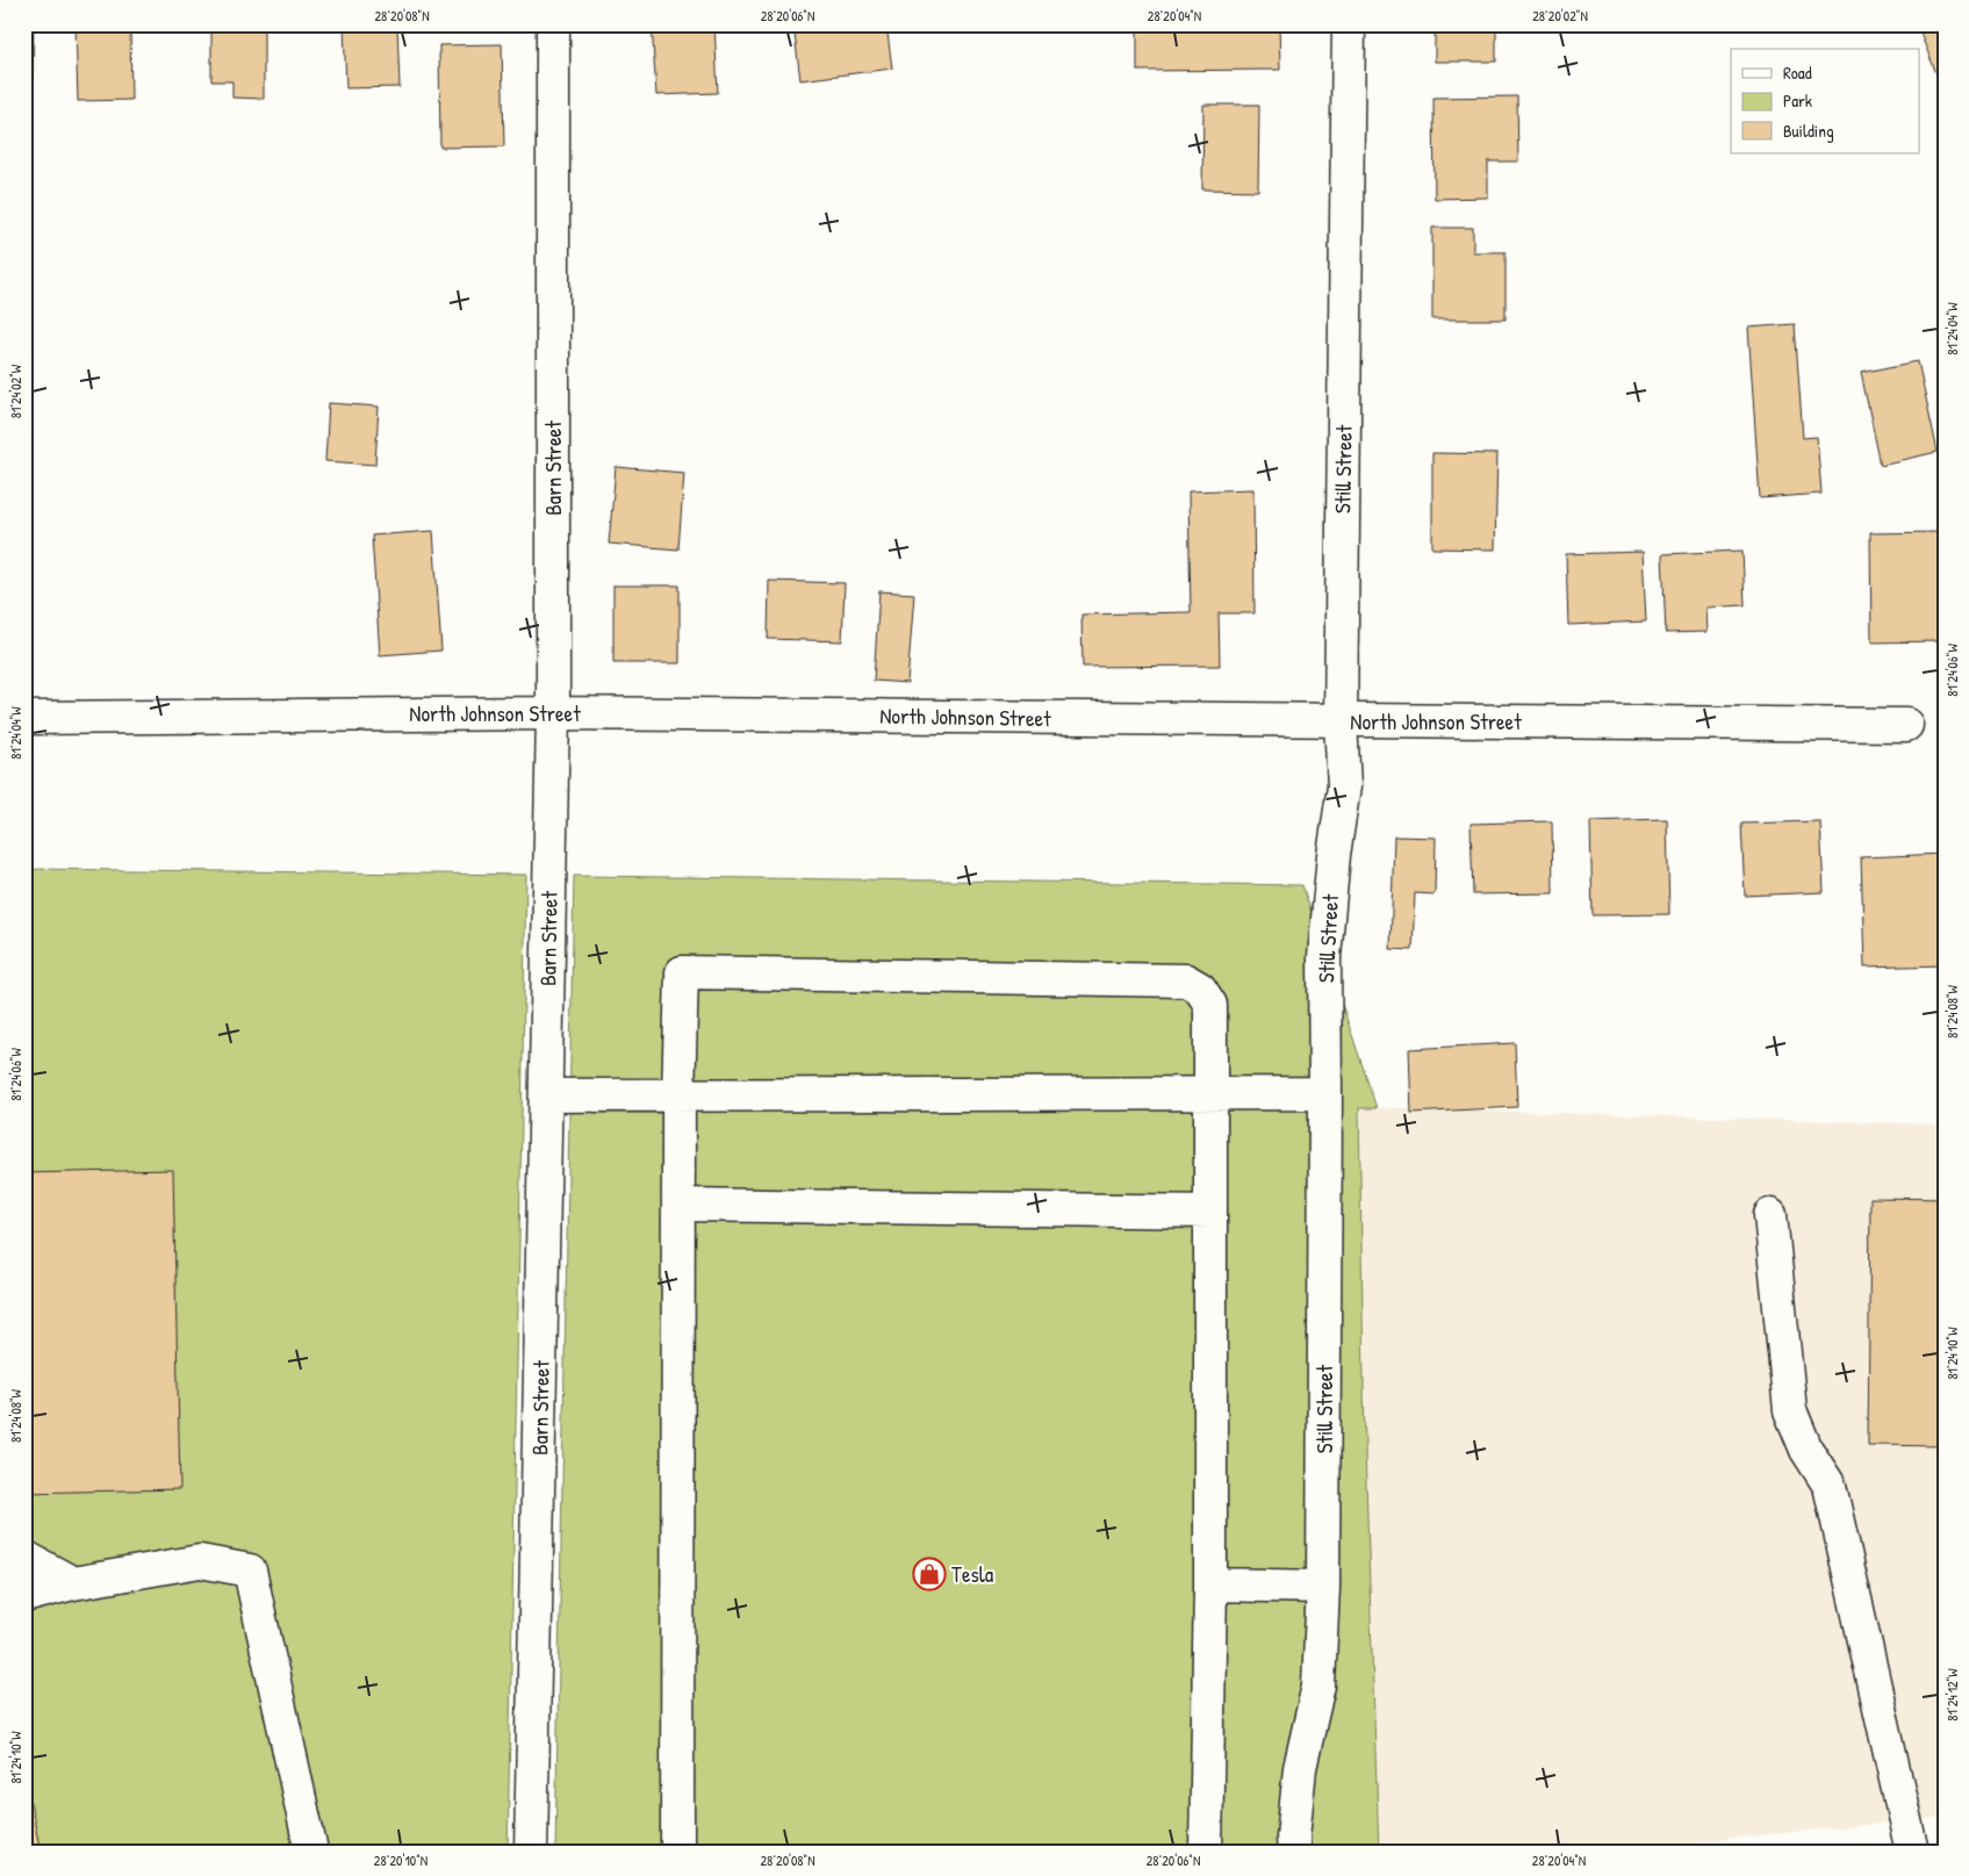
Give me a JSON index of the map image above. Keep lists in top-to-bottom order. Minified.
{"streets":{"street":["Barn Street","Still Street","North Johnson Street"]},"crossings":[["Barn Street","North Johnson Street"],["Still Street","North Johnson Street"]],"places":{"shop":["Tesla"]},"legend":["Road","Park","Building"],"coordinates":["28°20'08\"N","28°20'06\"N","28°20'04\"N","28°20'02\"N","81°24'04\"W","81°24'02\"W","81°24'06\"W","81°24'08\"W","81°24'10\"W","81°24'12\"W","28°20'10\"N"]}
